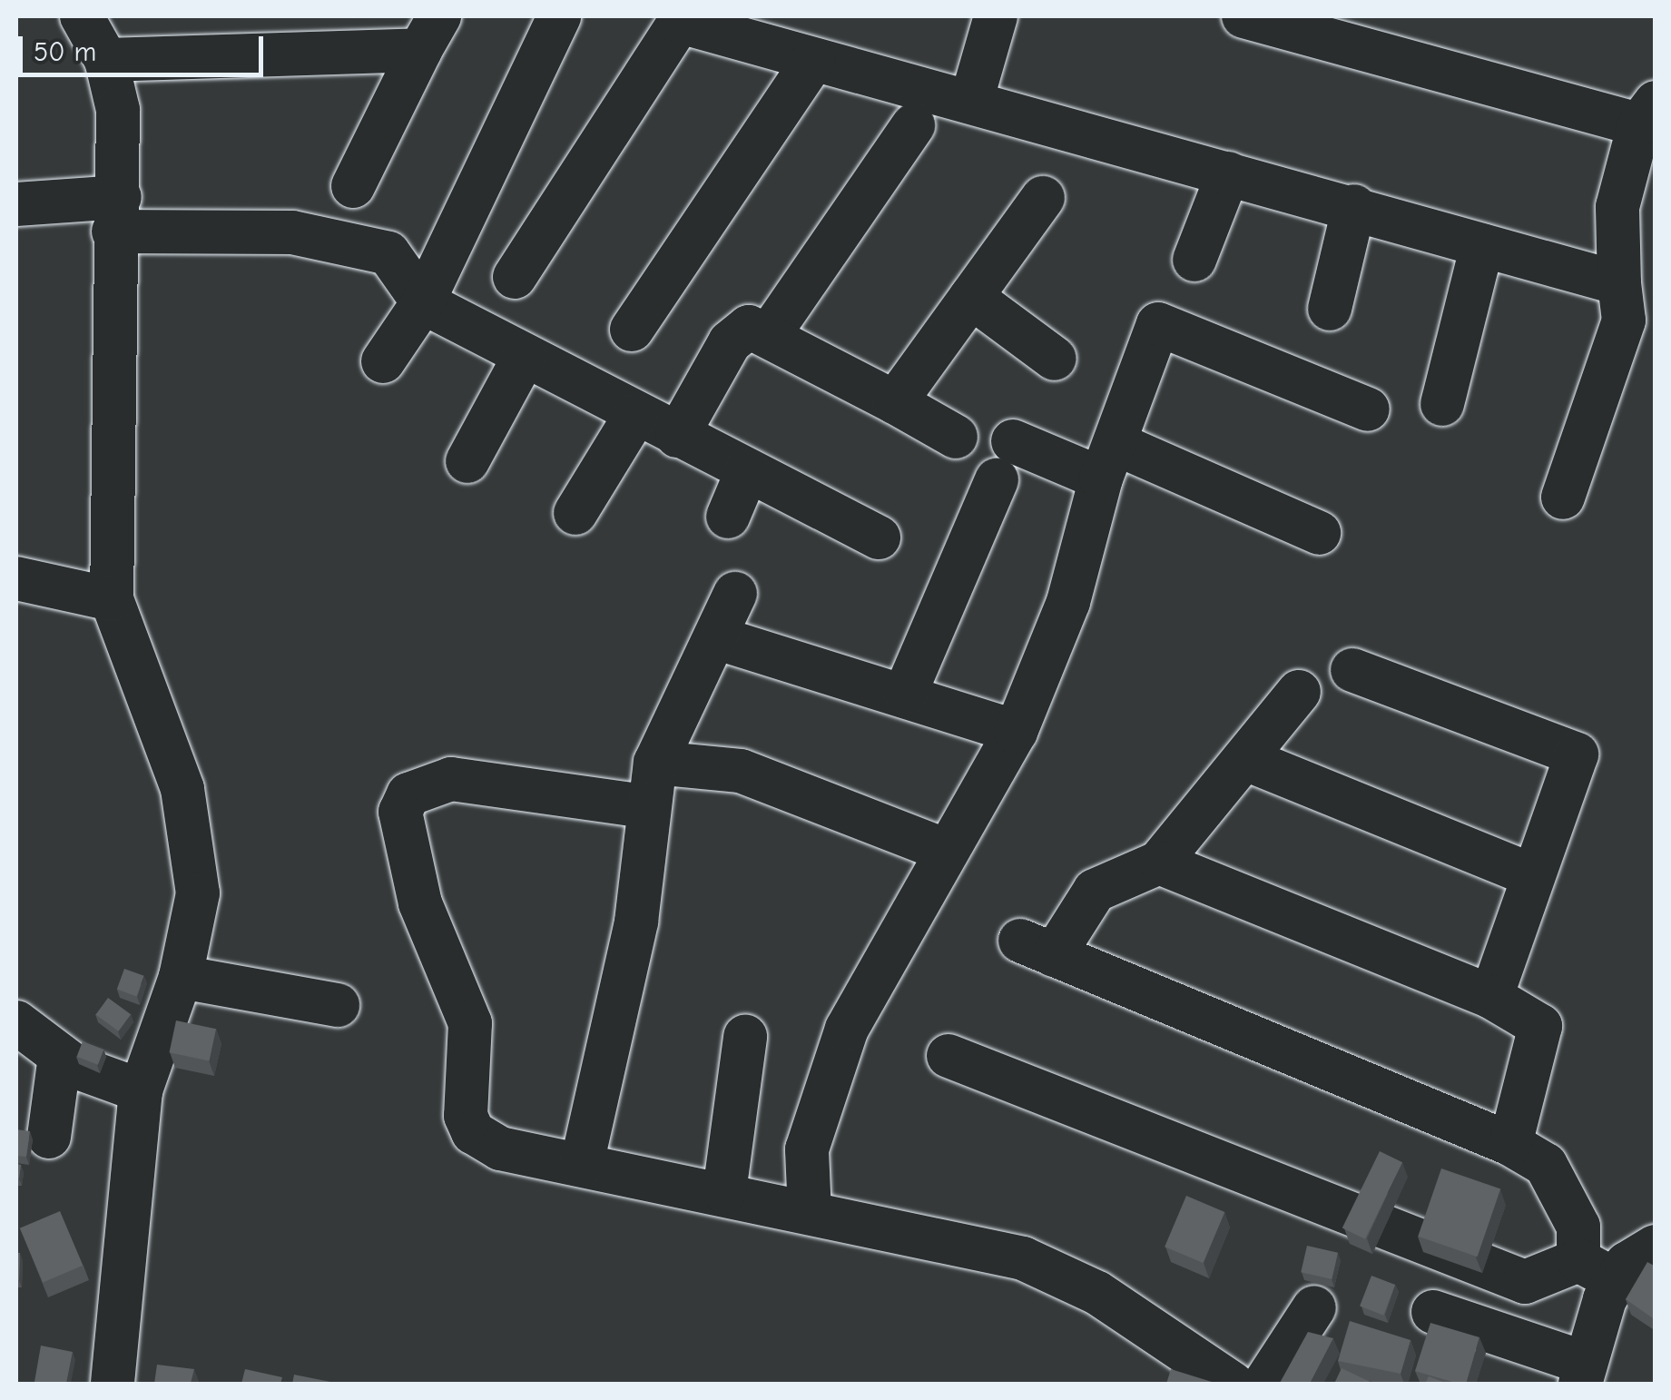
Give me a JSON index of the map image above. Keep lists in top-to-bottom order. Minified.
{"scale_bar":"50 m"}
